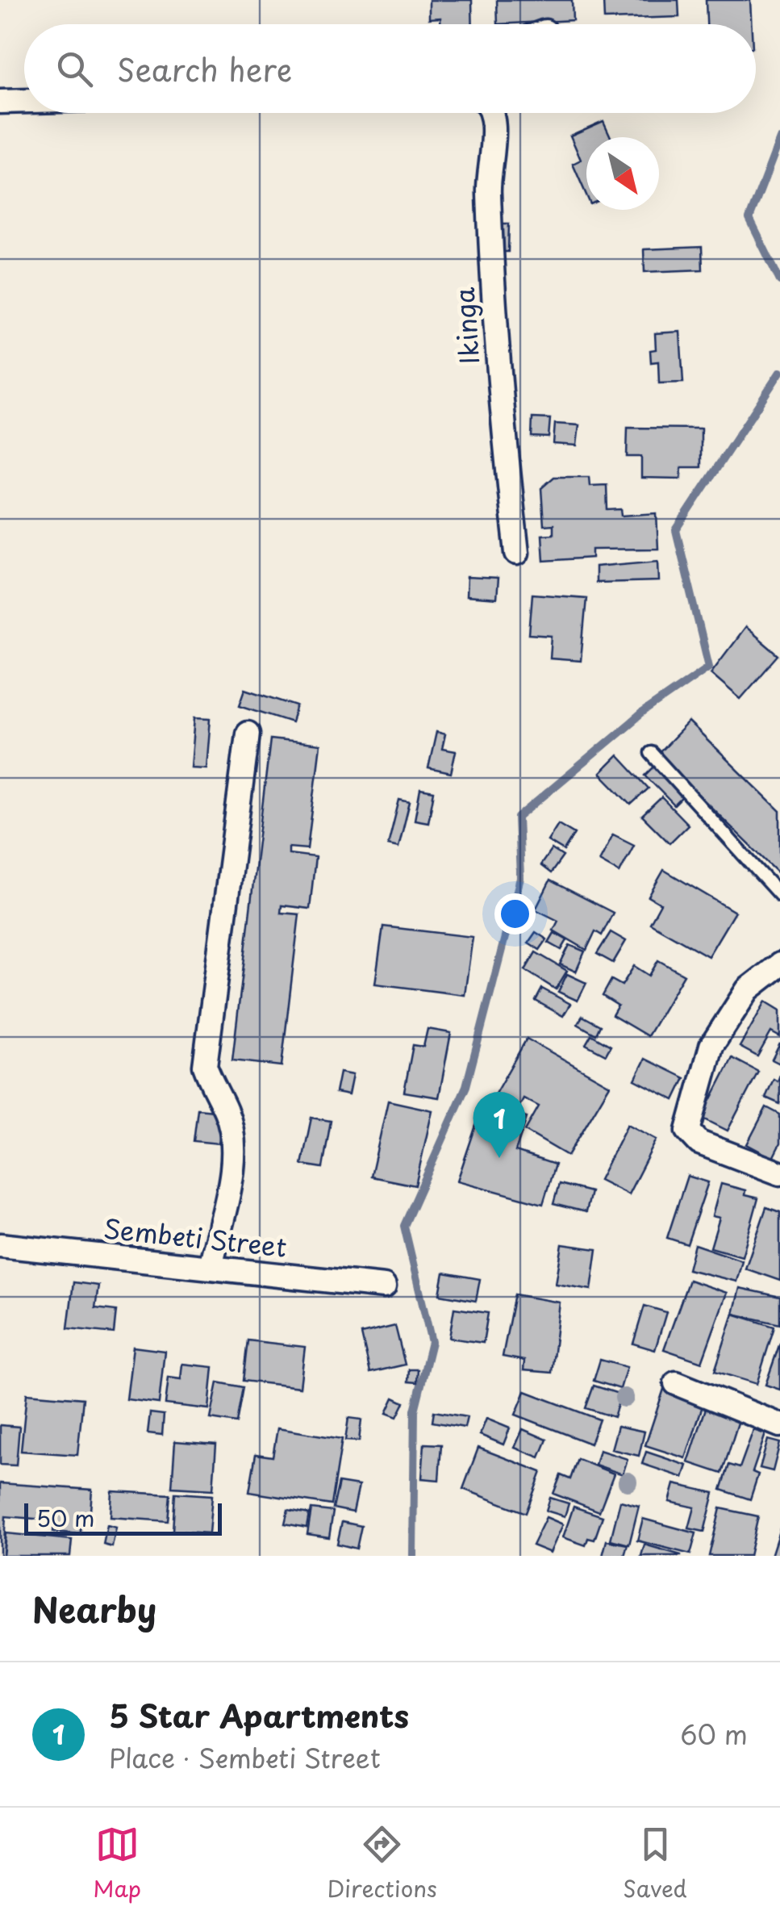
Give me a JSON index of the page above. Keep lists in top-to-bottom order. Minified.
{"streets":{"street":["Ikinga","Sembeti Street"]},"scale_bar":"50 m","north":"bottom right","page":{"search":"Search here","pins":"1","scale":"50 m","heading":"Nearby","list":[{"mark":"1","name":"5 Star Apartments","note":"Place · Sembeti Street","value":"60 m"}],"nav":["Map","Directions","Saved"]}}
